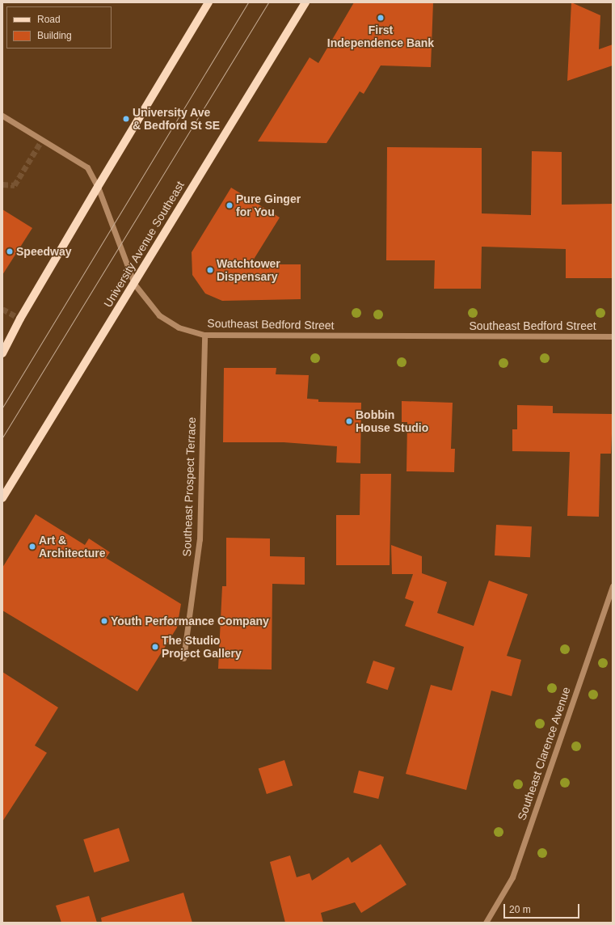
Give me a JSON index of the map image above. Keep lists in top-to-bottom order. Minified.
{"streets":{"main road":["University Avenue Southeast"],"street":["Southeast Bedford Street","Southeast Prospect Terrace","Southeast Clarence Avenue"]},"crossings":[["University Avenue Southeast","Southeast Bedford Street"],["Southeast Bedford Street","Southeast Prospect Terrace"]],"places":["First Independence Bank","University Ave & Bedford St SE","Pure Ginger for You","Speedway","Watchtower Dispensary","Bobbin House Studio","Art & Architecture","Youth Performance Company","The Studio Project Gallery"],"legend":["Road","Building"],"scale_bar":"20 m"}
